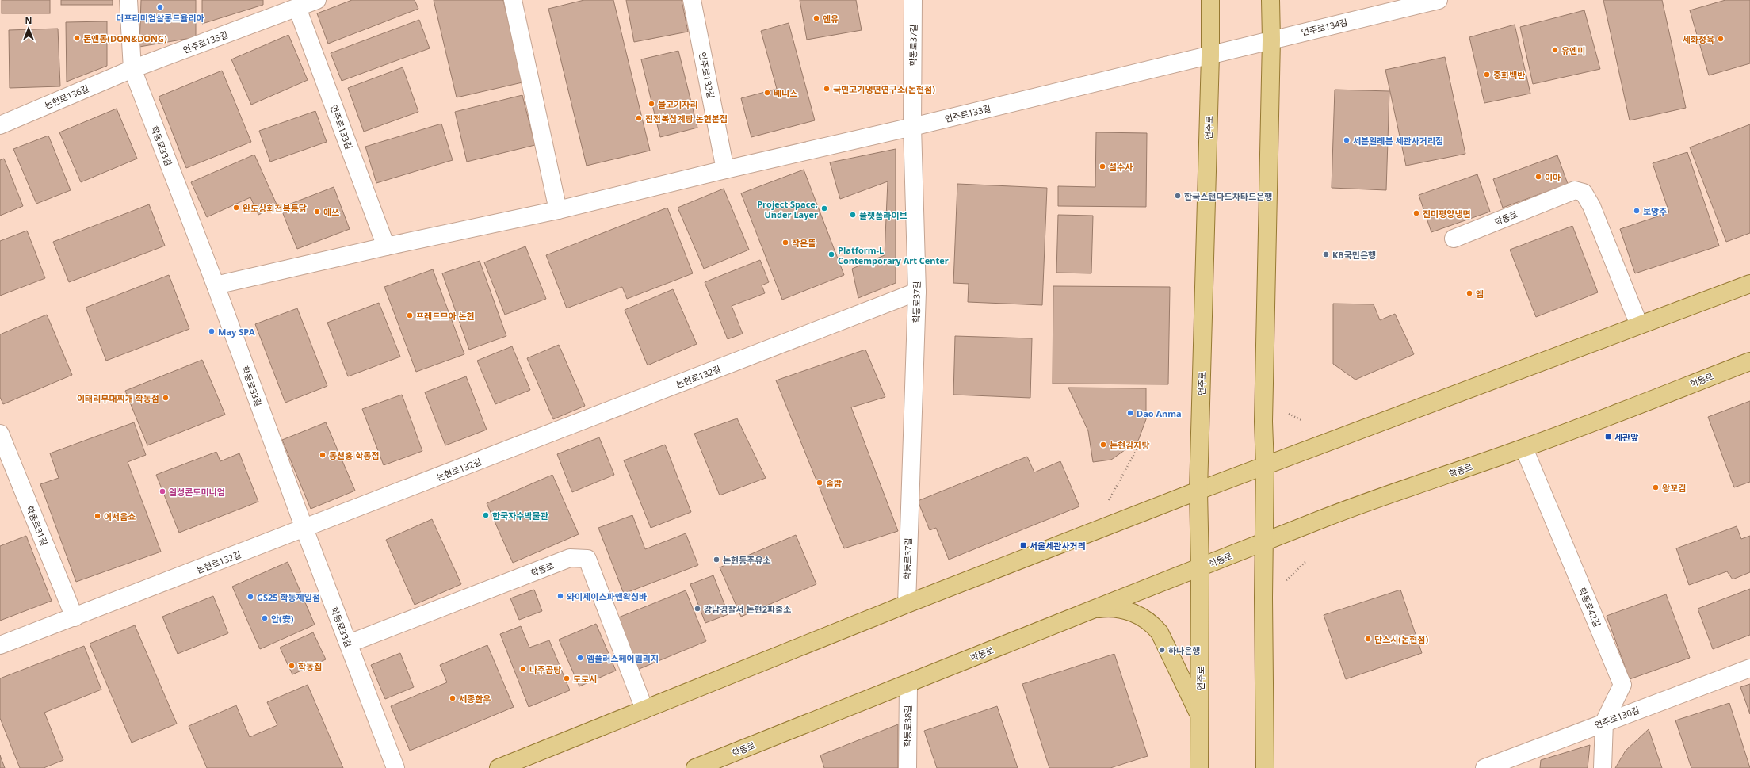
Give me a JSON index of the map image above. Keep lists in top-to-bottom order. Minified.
{"streets":{"main road":["언주로","학동로"],"street":["언주로134길","언주로135길","학동로37길","언주로133길","논현로136길","학동로33길","논현로132길","학동로31길","학동로42길","언주로130길","학동로38길"]},"crossings":[["언주로134길","언주로133길"],["언주로134길","언주로"],["언주로135길","언주로133길"],["언주로135길","논현로136길"],["언주로135길","학동로33길"],["학동로37길","언주로133길"],["학동로37길","논현로132길"],["언주로133길","언주로"],["언주로133길","학동로33길"],["논현로136길","학동로33길"],["언주로","학동로"],["학동로33길","학동로"],["학동로33길","논현로132길"],["학동로","학동로42길"],["학동로","학동로38길"],["논현로132길","학동로31길"],["학동로42길","언주로130길"]],"places":{"other":["더프리미엄살롱드율리아","엔유","돈앤동(DON&DONG)","세화정육","유엔미","중화백반","국민고기냉면연구소(논현점)","베니스","물고기자리","진전복삼계탕 논현본점","세븐일레븐 세관사거리점","설수사","이아","한국스탠다드차타드은행","완도상회전복통닭","Project Space, Under Layer","보앙주","에쓰","진미평양냉면","플랫폼라이브","작은뜰","Platform-L Contemporary Art Center","KB국민은행","엠","프레드므아 논현","May SPA","이태리부대찌개 학동점","Dao Anma","논현감자탕","동천홍 학동점","솔밤","왕꼬김","일성콘도미니엄","한국자수박물관","어서옵쇼","논현동주유소","와이제이스파앤왁싱바","GS25 학동제일점","강남경찰서 논현2파출소","안(安)","단스시(논현점)","하나은행","엠플러스헤어빌리지","학동집","나주곰탕","도로시","세종한우"],"transit":["세관앞","서울세관사거리"]},"north":"top"}
